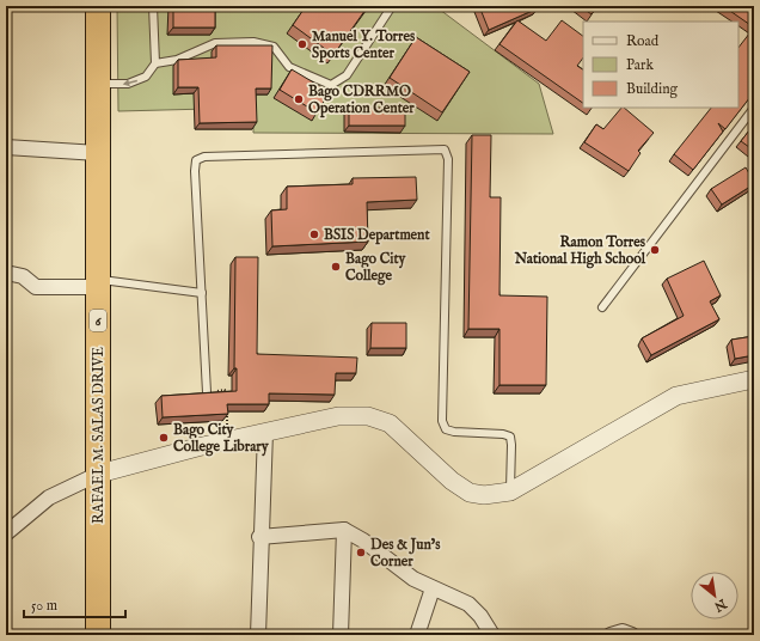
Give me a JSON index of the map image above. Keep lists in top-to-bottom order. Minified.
{"streets":{"highway":["6","RAFAEL M. SALAS DRIVE"]},"places":["Manuel Y. Torres Sports Center","Bago CDRRMO Operation Center","BSIS Department","Ramon Torres National High School","Bago City College","Bago City College Library","Des & Jun’s Corner"],"legend":["Road","Park","Building"],"scale_bar":"50 m","north":"bottom right"}
